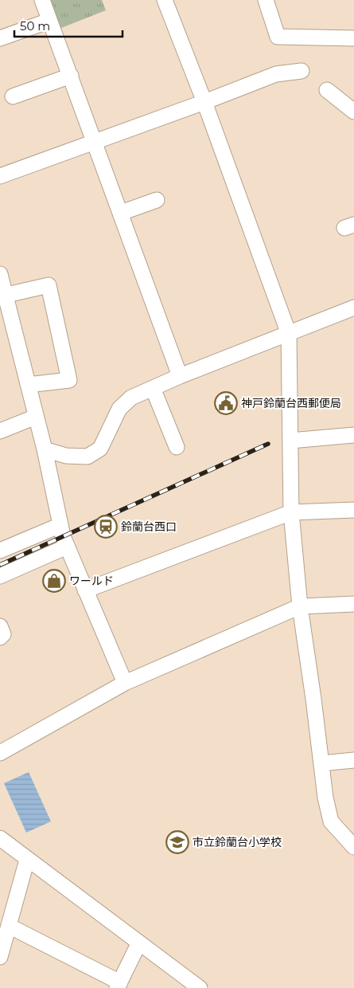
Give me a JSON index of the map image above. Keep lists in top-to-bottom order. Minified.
{"places":{"public building":["神戸鈴蘭台西郵便局"],"station":["鈴蘭台西口"],"shop":["ワールド"],"school or university":["市立鈴蘭台小学校"]},"scale_bar":"50 m"}
